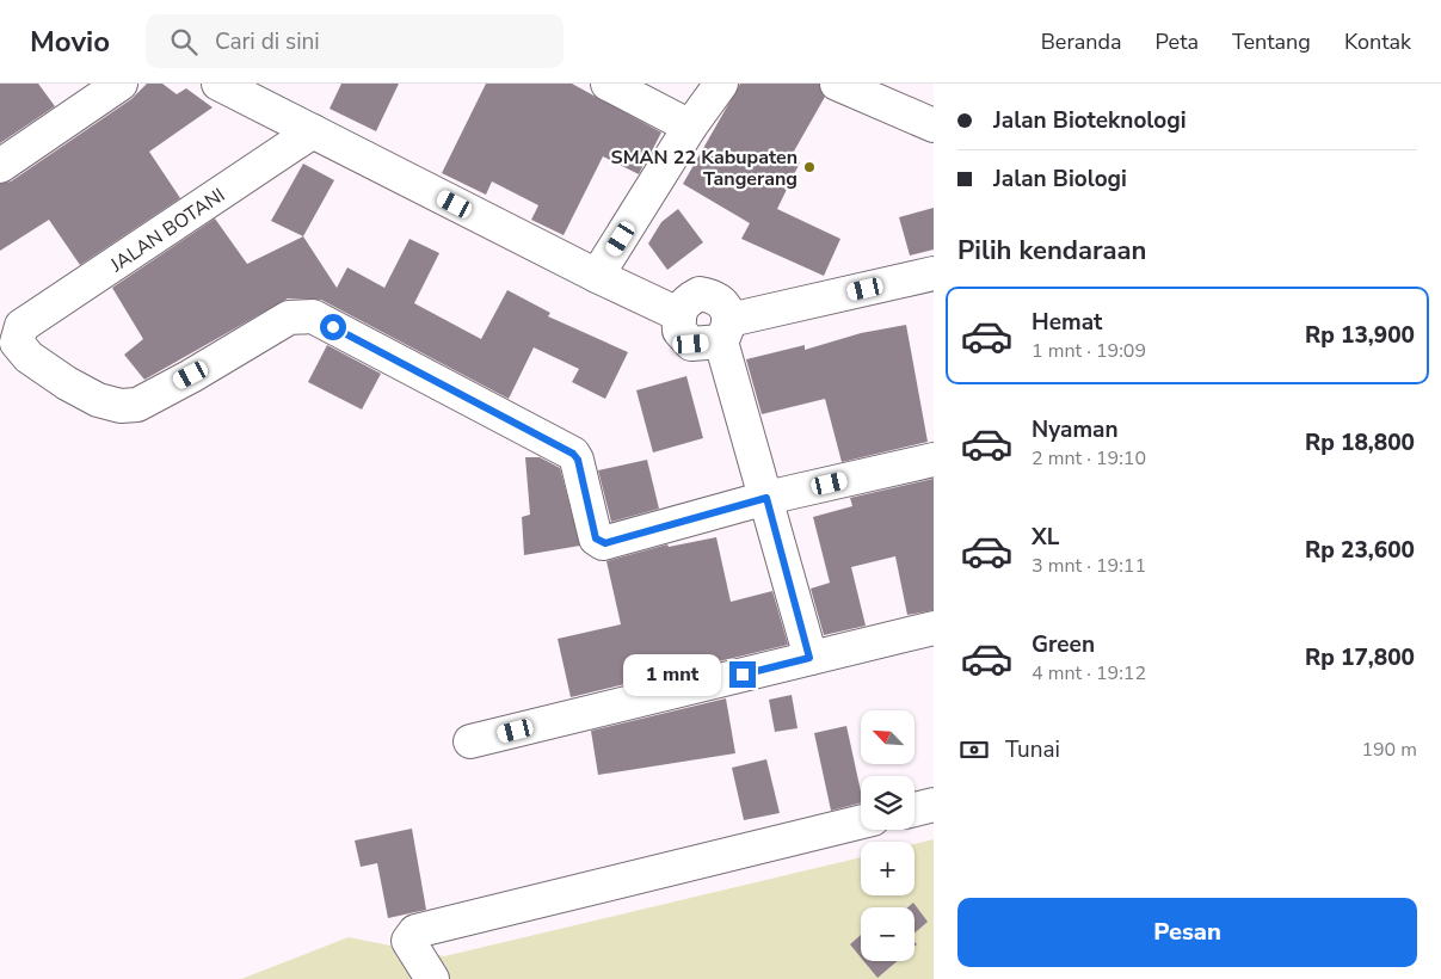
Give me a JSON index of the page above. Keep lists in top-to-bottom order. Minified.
{"streets":{"street":["JALAN BOTANI"]},"places":["SMAN 22 Kabupaten Tangerang"],"north":"top left","page":{"header":"Movio","search":"Cari di sini","nav":["Beranda","Peta","Tentang","Kontak"],"banner":["Jalan Bioteknologi","Jalan Biologi"],"heading":"Pilih kendaraan","list":[{"name":"Hemat","note":"1 mnt · 19:09","value":"Rp 13,900"},{"name":"Nyaman","note":"2 mnt · 19:10","value":"Rp 18,800"},{"name":"XL","note":"3 mnt · 19:11","value":"Rp 23,600"},{"name":"Green","note":"4 mnt · 19:12","value":"Rp 17,800"}],"bubble":"1 mnt","map_buttons":["+","−"],"pay":["Tunai","190 m"],"buttons":"Pesan"}}
